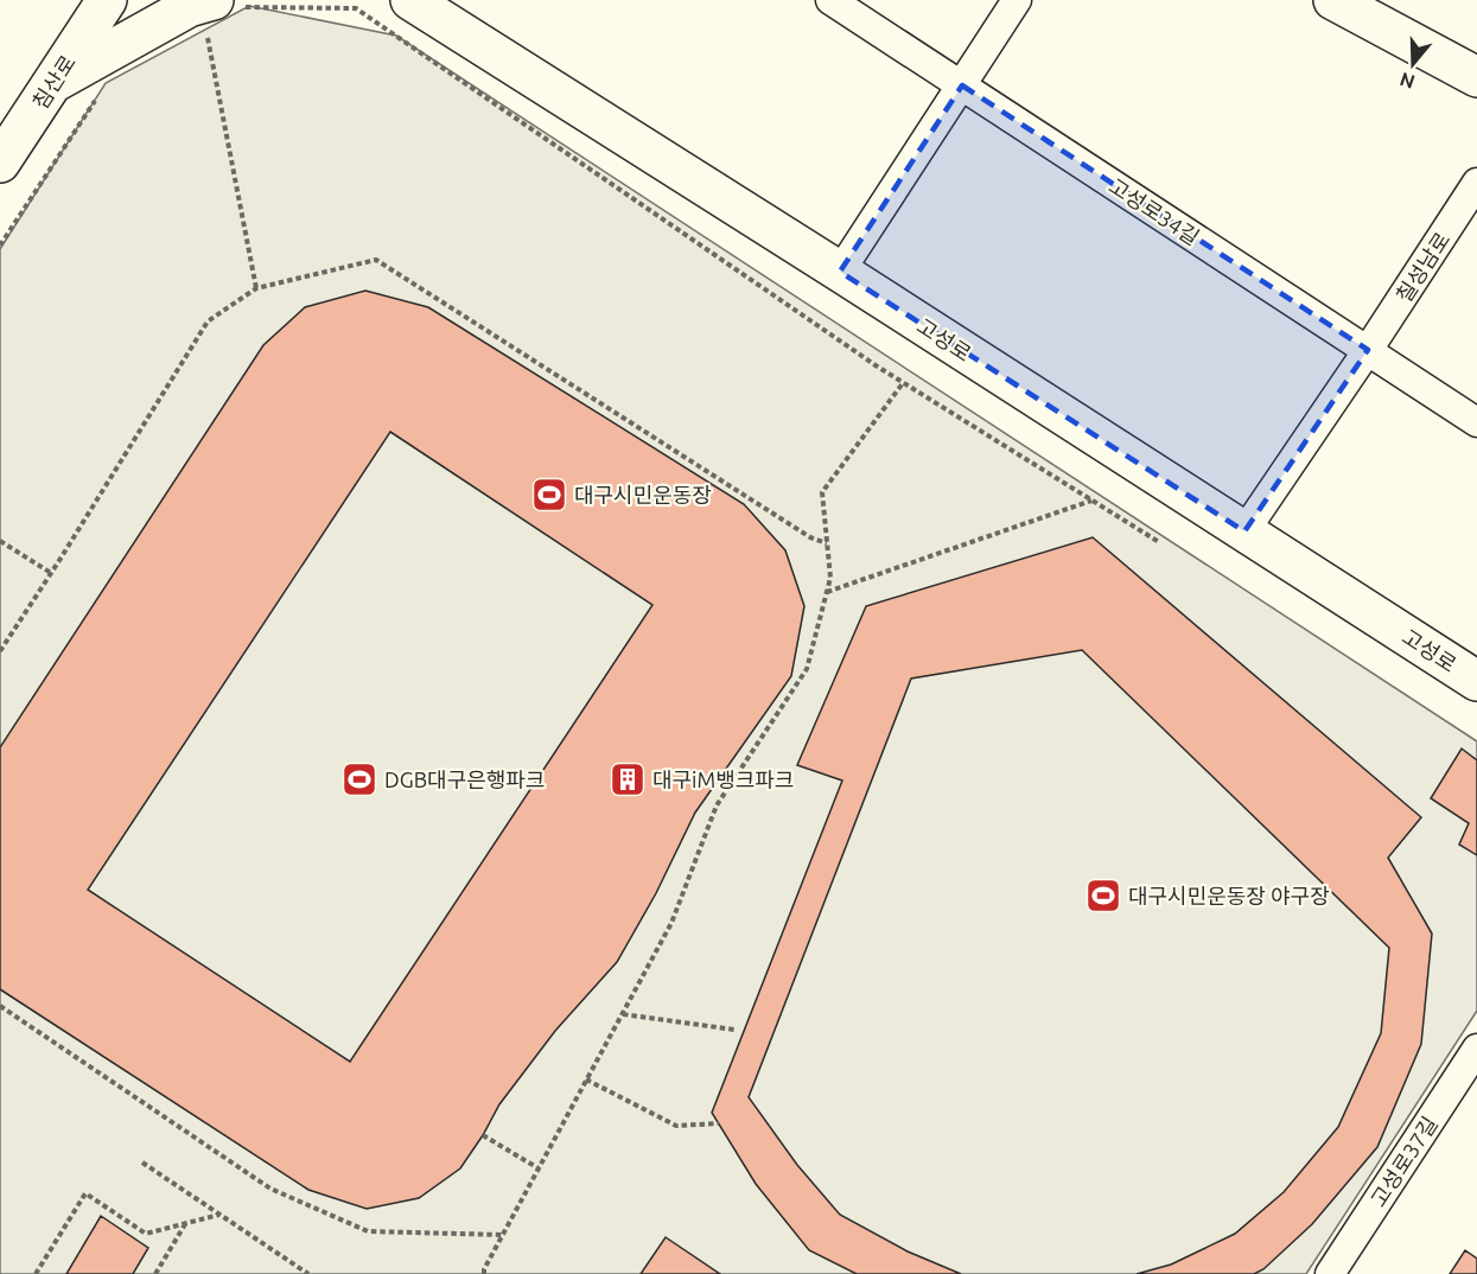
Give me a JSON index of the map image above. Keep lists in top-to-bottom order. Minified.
{"streets":{"street":["침산로","고성로34길","칠성남로","고성로","고성로37길"]},"crossings":[["고성로34길","칠성남로"],["칠성남로","고성로"]],"places":{"sports":["대구시민운동장","DGB대구은행파크","대구시민운동장 야구장"],"building":["대구iM뱅크파크"]},"north":"bottom"}
